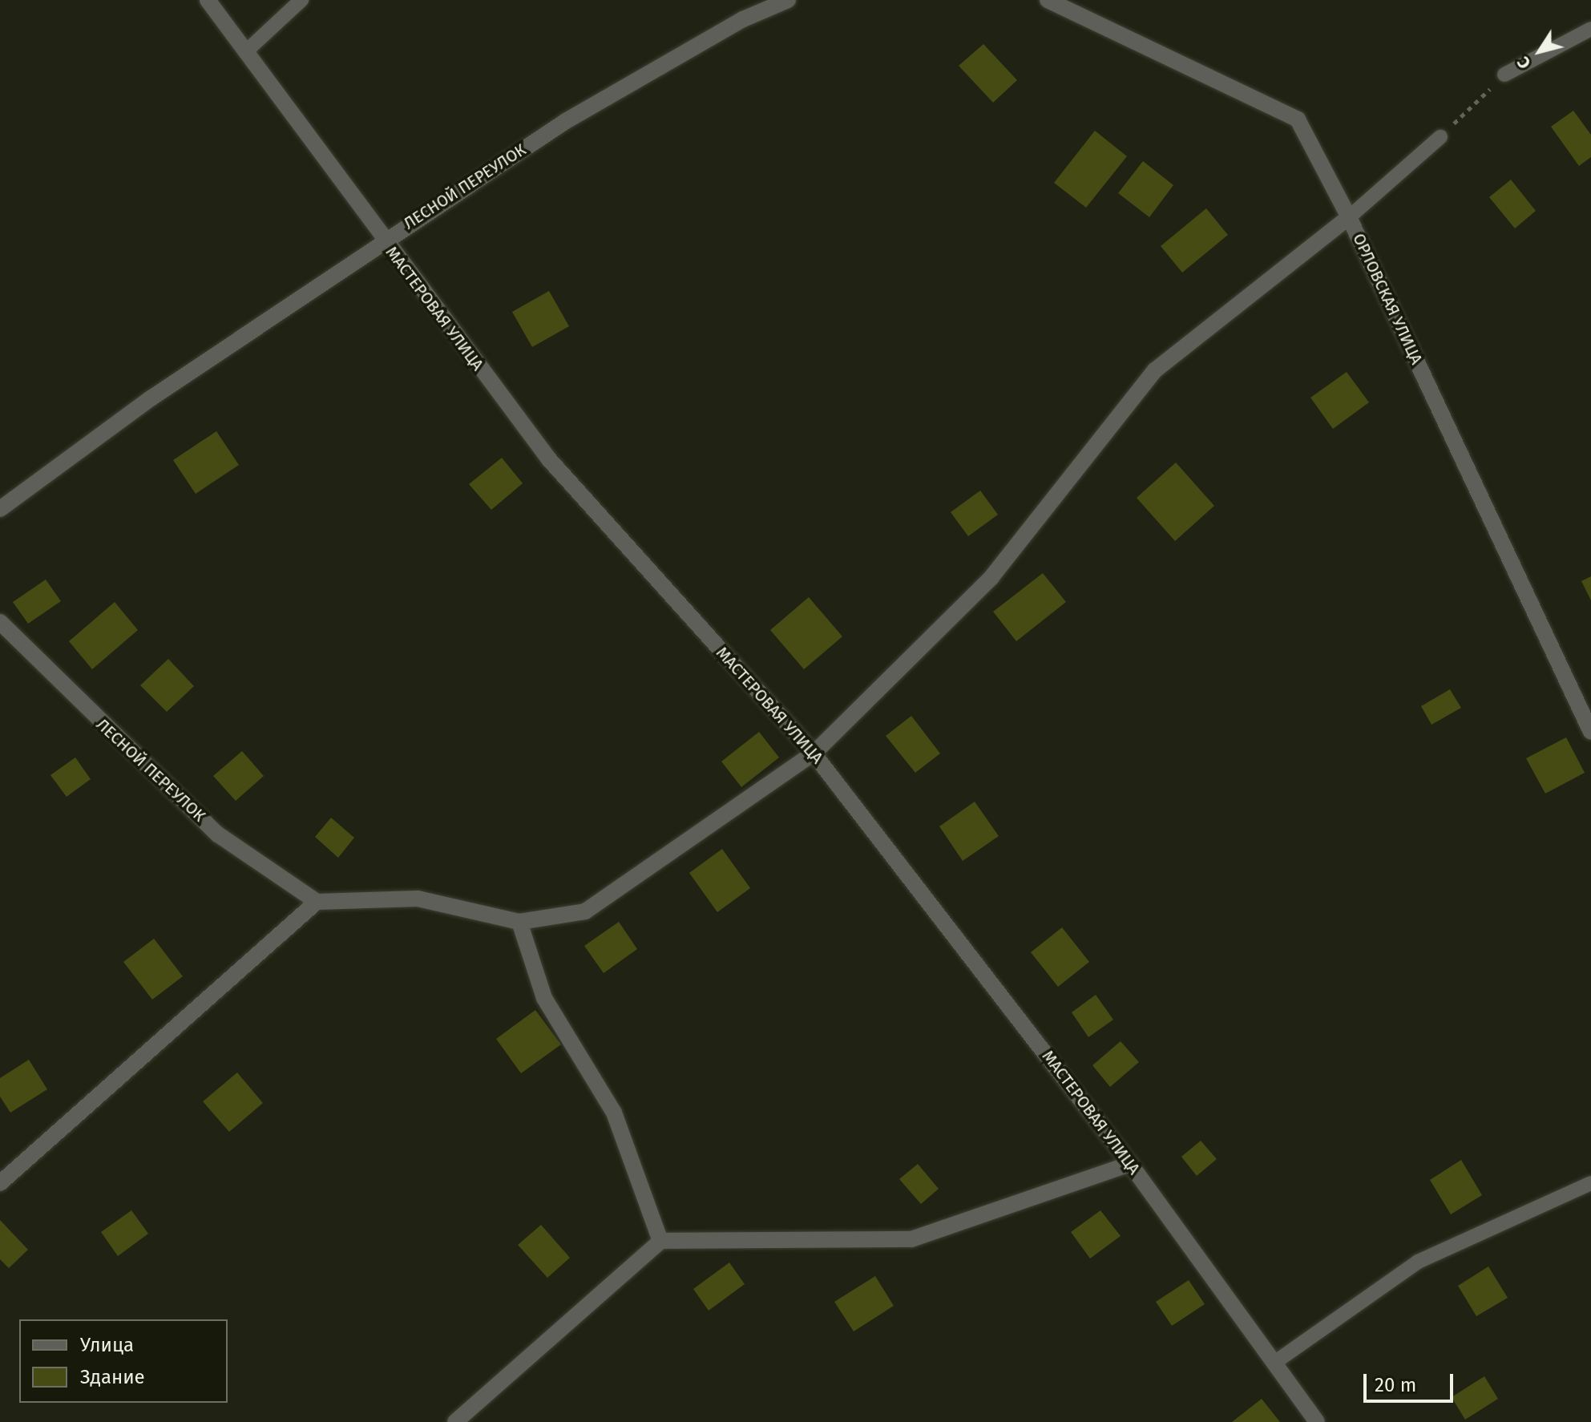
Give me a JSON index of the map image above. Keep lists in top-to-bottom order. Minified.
{"streets":{"street":["ЛЕСНОЙ ПЕРЕУЛОК","ОРЛОВСКАЯ УЛИЦА","МАСТЕРОВАЯ УЛИЦА"]},"crossings":[["ЛЕСНОЙ ПЕРЕУЛОК","МАСТЕРОВАЯ УЛИЦА"]],"legend":["Улица","Здание"],"scale_bar":"20 m","north":"bottom left"}
